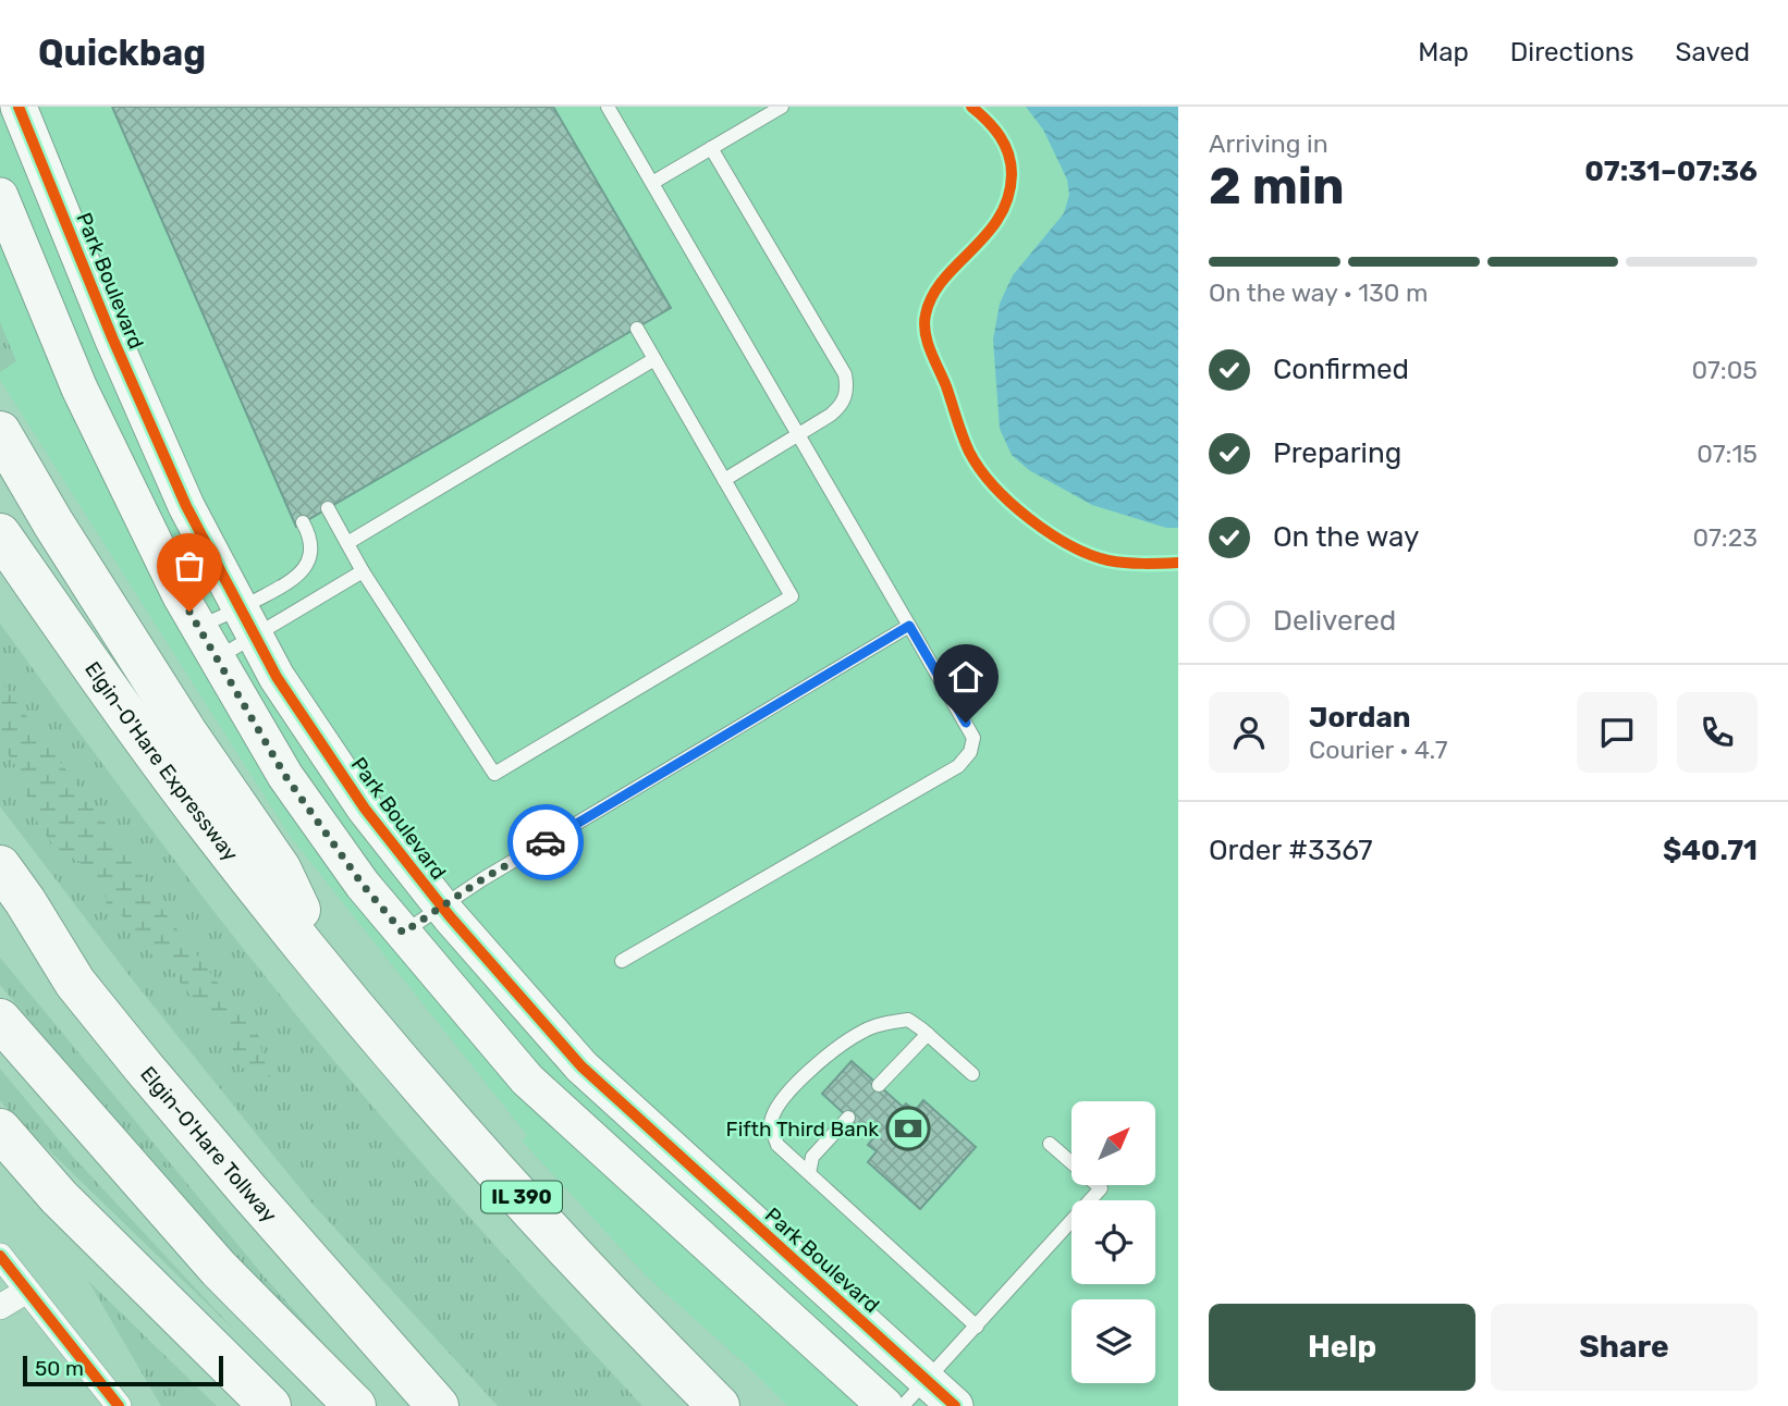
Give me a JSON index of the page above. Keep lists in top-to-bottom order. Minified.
{"streets":{"highway":["Elgin-O'Hare Expressway","Elgin-O'Hare Tollway","IL 390"],"street":["Park Boulevard"]},"crossings":[["Elgin-O'Hare Expressway","IL 390"]],"places":{"bank":["Fifth Third Bank"]},"scale_bar":"50 m","north":"top right","page":{"header":"Quickbag","nav":["Map","Directions","Saved"],"heading":["2 min","Arriving in","07:31–07:36"],"panel":["Jordan","Courier · 4.7","Order #3367","$40.71"],"bar":"On the way · 130 m","list":[["Confirmed","07:05"],["Preparing","07:15"],["On the way","07:23"],"Delivered"],"buttons":["Help","Share"],"scale":"50 m"}}
